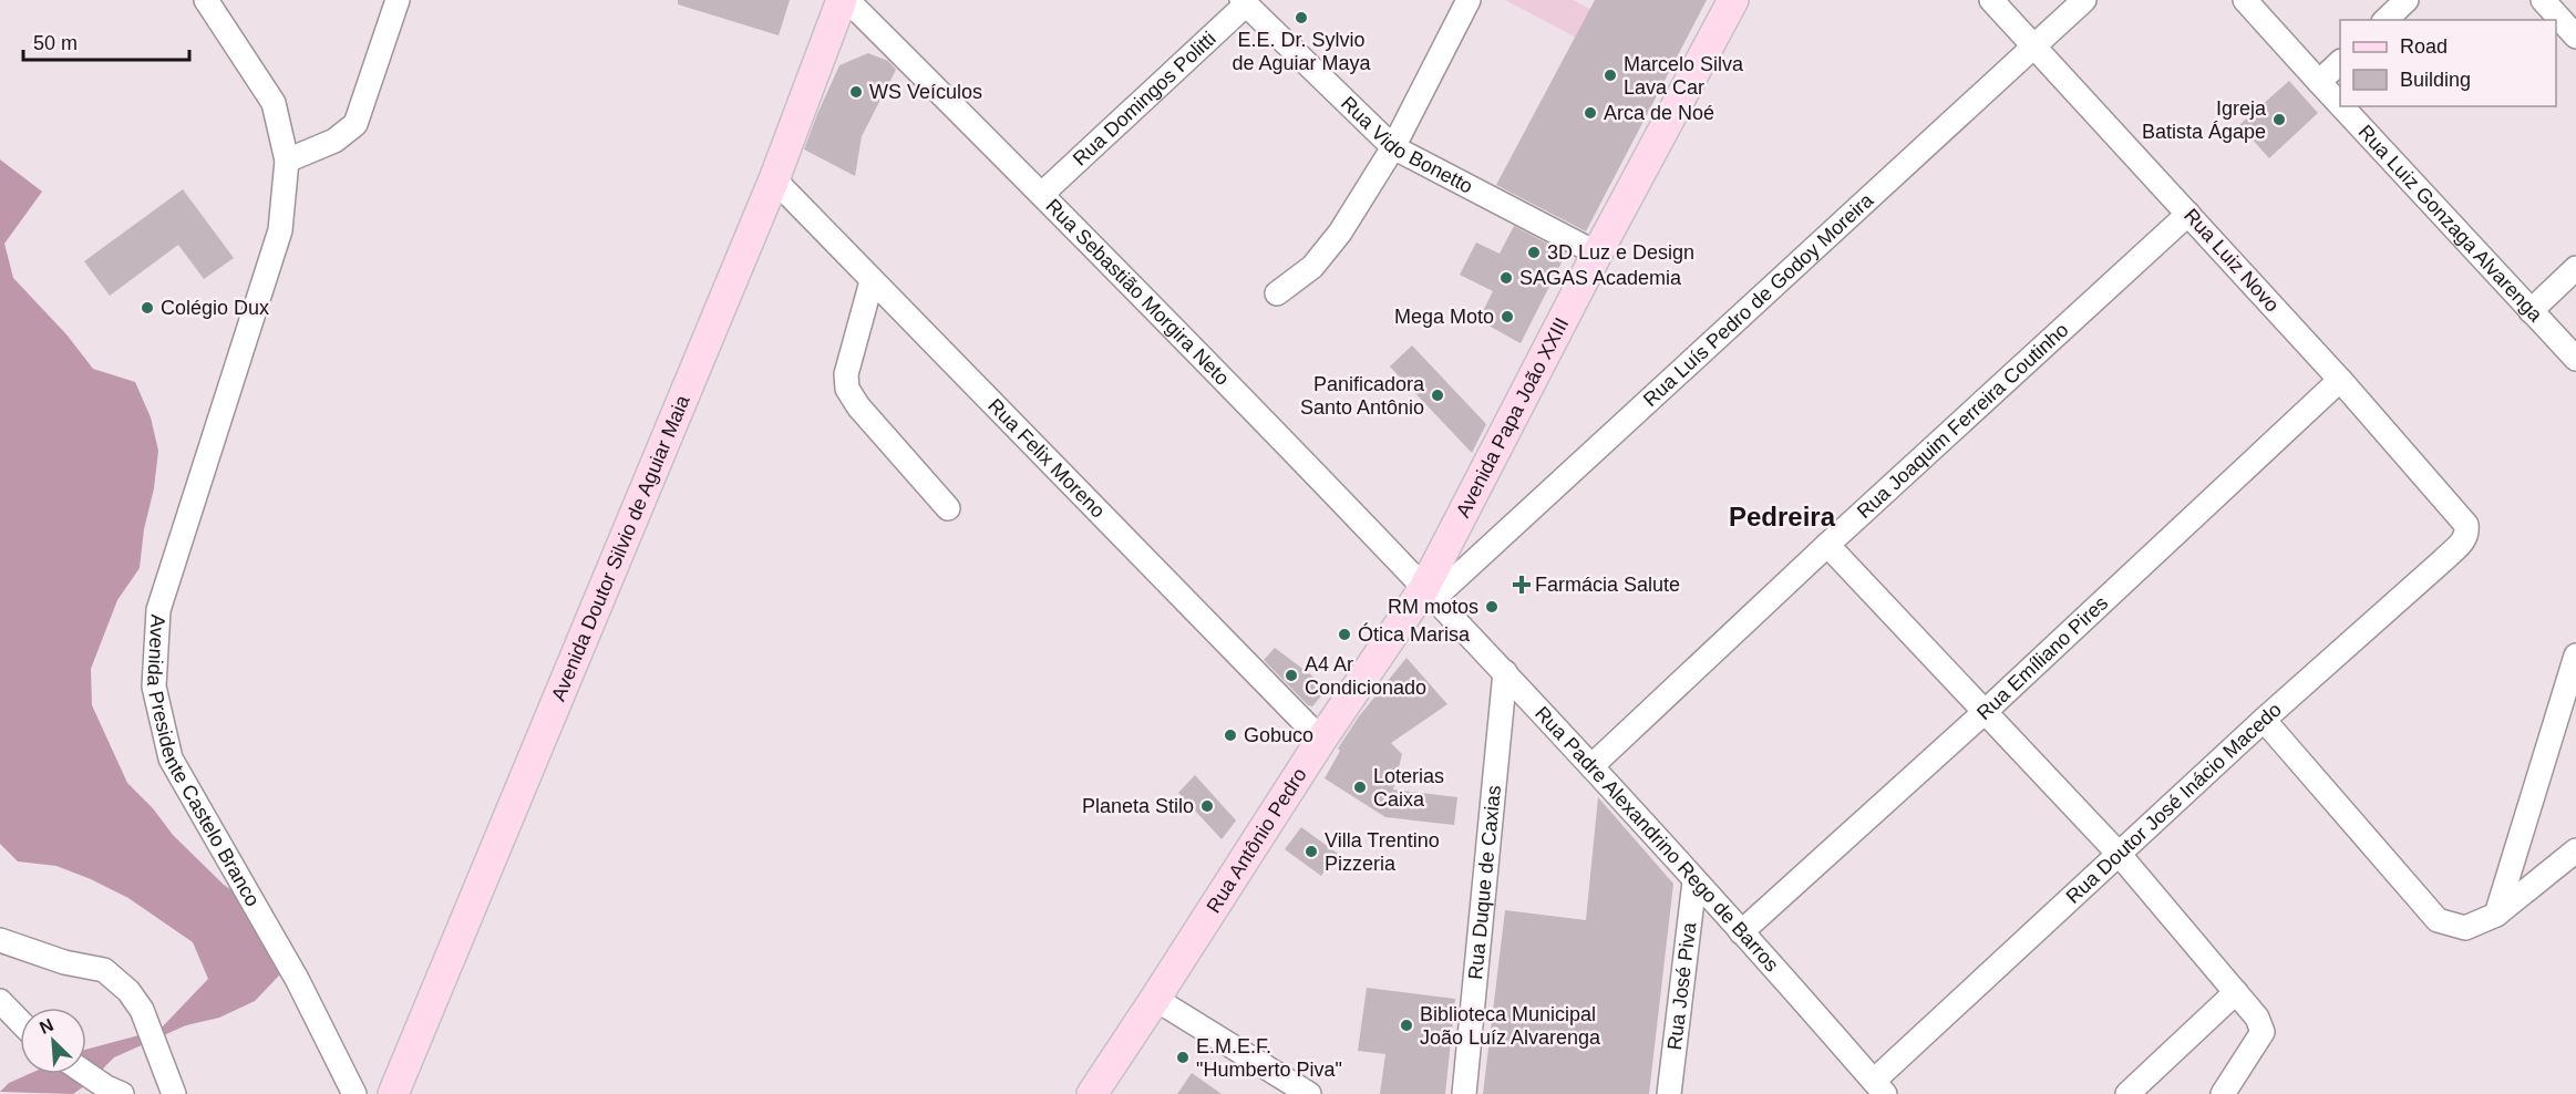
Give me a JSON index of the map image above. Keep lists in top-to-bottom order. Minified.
{"streets":{"main road":["Avenida Papa João XXIII","Avenida Doutor Silvio de Aguiar Maia","Rua Antônio Pedro"],"street":["Rua Domingos Politti","Rua Vido Bonetto","Rua Luiz Gonzaga Alvarenga","Rua Luiz Novo","Rua Sebastião Morgira Neto","Rua Luís Pedro de Godoy Moreira","Rua Joaquim Ferreira Coutinho","Rua Felix Moreno","Rua Emíliano Pires","Avenida Presidente Castelo Branco","Rua Doutor José Inácio Macedo","Rua Padre Alexandrino Rego de Barros","Rua Duque de Caxias","Rua José Piva"]},"crossings":[["Rua Domingos Politti","Rua Vido Bonetto"],["Rua Domingos Politti","Rua Sebastião Morgira Neto"],["Rua Vido Bonetto","Avenida Papa João XXIII"],["Rua Luiz Novo","Rua Luís Pedro de Godoy Moreira"],["Rua Luiz Novo","Rua Joaquim Ferreira Coutinho"],["Rua Luiz Novo","Rua Emíliano Pires"],["Rua Luiz Novo","Rua Doutor José Inácio Macedo"],["Rua Sebastião Morgira Neto","Rua Luís Pedro de Godoy Moreira"],["Rua Sebastião Morgira Neto","Avenida Papa João XXIII"],["Rua Sebastião Morgira Neto","Rua Padre Alexandrino Rego de Barros"],["Rua Sebastião Morgira Neto","Rua Antônio Pedro"],["Rua Luís Pedro de Godoy Moreira","Avenida Papa João XXIII"],["Rua Luís Pedro de Godoy Moreira","Rua Padre Alexandrino Rego de Barros"],["Rua Luís Pedro de Godoy Moreira","Rua Antônio Pedro"],["Avenida Papa João XXIII","Rua Padre Alexandrino Rego de Barros"],["Avenida Papa João XXIII","Rua Antônio Pedro"],["Rua Joaquim Ferreira Coutinho","Rua Padre Alexandrino Rego de Barros"],["Rua Felix Moreno","Avenida Doutor Silvio de Aguiar Maia"],["Rua Felix Moreno","Rua Antônio Pedro"],["Rua Emíliano Pires","Rua Padre Alexandrino Rego de Barros"],["Rua Doutor José Inácio Macedo","Rua Padre Alexandrino Rego de Barros"],["Rua Padre Alexandrino Rego de Barros","Rua Antônio Pedro"],["Rua Padre Alexandrino Rego de Barros","Rua Duque de Caxias"],["Rua Padre Alexandrino Rego de Barros","Rua José Piva"]],"districts":["Pedreira"],"places":{"other":["E.E. Dr. Sylvio de Aguiar Maya","Marcelo Silva Lava Car","WS Veículos","Arca de Noé","Igreja Batista Ágape","3D Luz e Design","SAGAS Academia","Colégio Dux","Mega Moto","Panificadora Santo Antônio","RM motos","Ótica Marisa","A4 Ar Condicionado","Gobuco","Loterias Caixa","Planeta Stilo","Villa Trentino Pizzeria","Biblioteca Municipal João Luíz Alvarenga","E.M.E.F. \"Humberto Piva\""],"health":["Farmácia Salute"]},"legend":["Road","Building"],"scale_bar":"50 m","north":"top left"}
